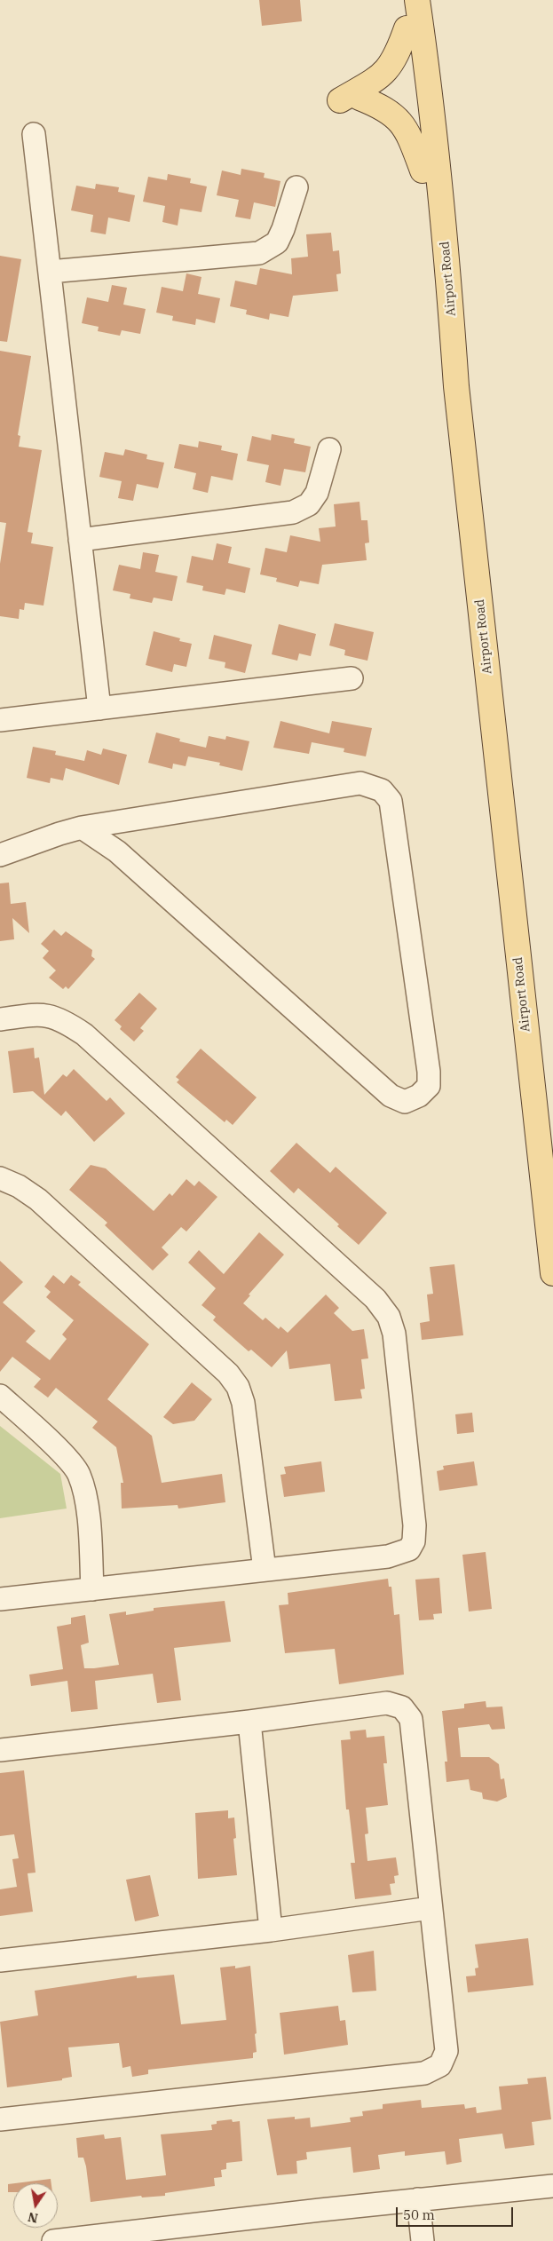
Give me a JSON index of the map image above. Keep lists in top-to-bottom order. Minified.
{"streets":{"main road":["Airport Road"]},"scale_bar":"50 m","north":"bottom"}
